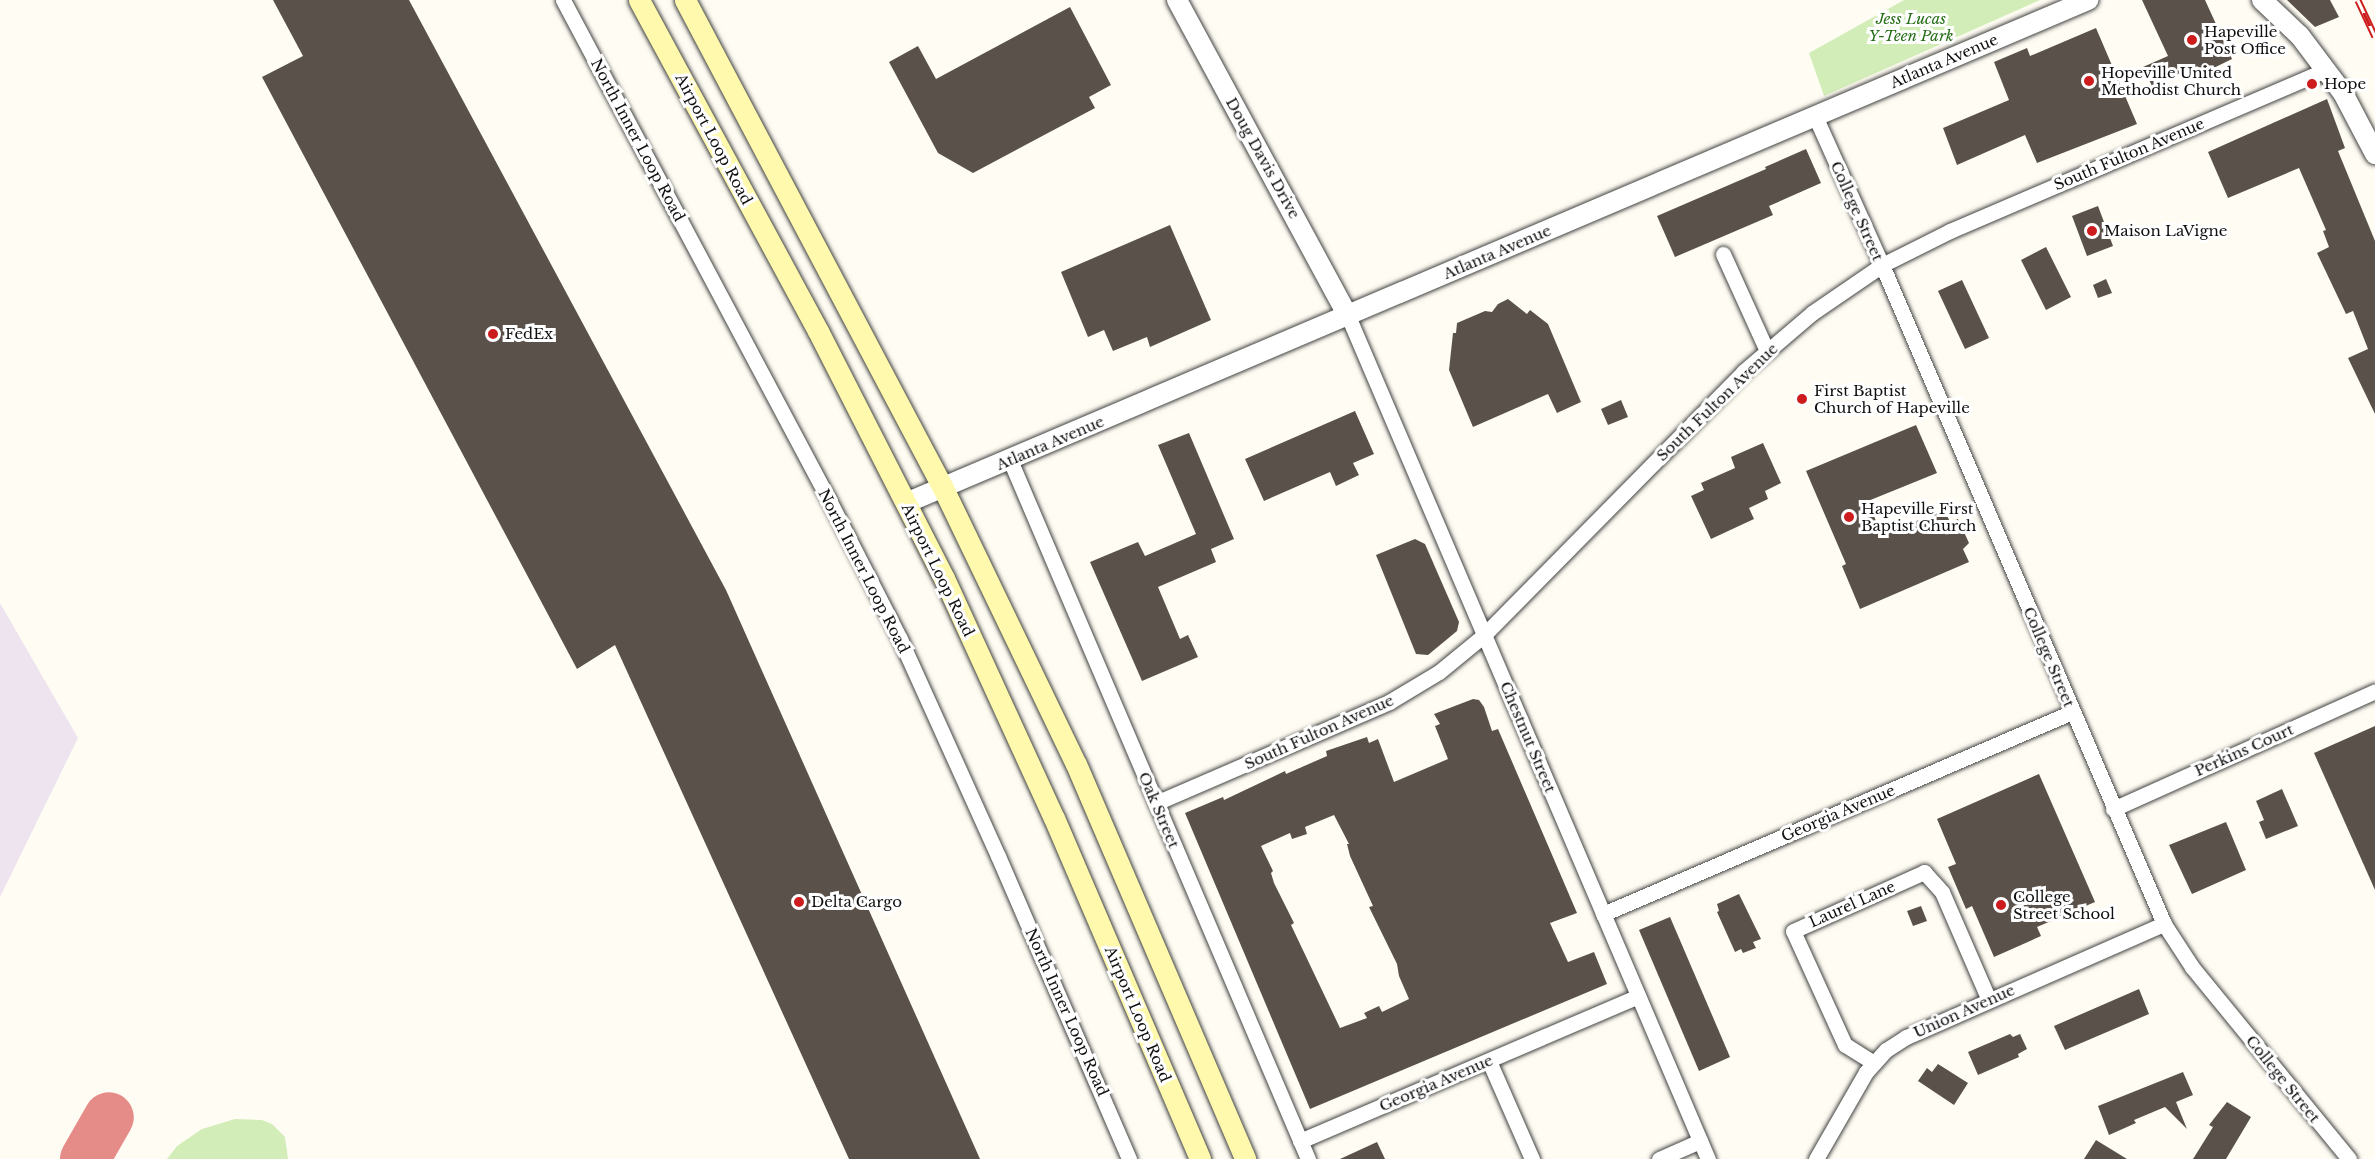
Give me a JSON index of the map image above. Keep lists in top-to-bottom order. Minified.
{"streets":{"main road":["Airport Loop Road"],"street":["Atlanta Avenue","North Inner Loop Road","South Fulton Avenue","Doug Davis Drive","College Street","Chestnut Street","Perkins Court","Oak Street","Georgia Avenue","Laurel Lane","Union Avenue"]},"crossings":[["Atlanta Avenue","Airport Loop Road"],["Atlanta Avenue","Doug Davis Drive"],["Atlanta Avenue","College Street"],["Atlanta Avenue","Chestnut Street"],["Atlanta Avenue","Oak Street"],["South Fulton Avenue","College Street"],["South Fulton Avenue","Chestnut Street"],["South Fulton Avenue","Oak Street"],["Doug Davis Drive","Chestnut Street"],["College Street","Perkins Court"],["College Street","Georgia Avenue"],["College Street","Union Avenue"],["Chestnut Street","Georgia Avenue"],["Oak Street","Georgia Avenue"],["Laurel Lane","Union Avenue"]],"parks":["Jess Lucas Y-Teen Park"],"places":["Hapeville Post Office","Hopeville United Methodist Church","Hope","Maison LaVigne","FedEx","First Baptist Church of Hapeville","Hapeville First Baptist Church","Delta Cargo","College Street School"]}
